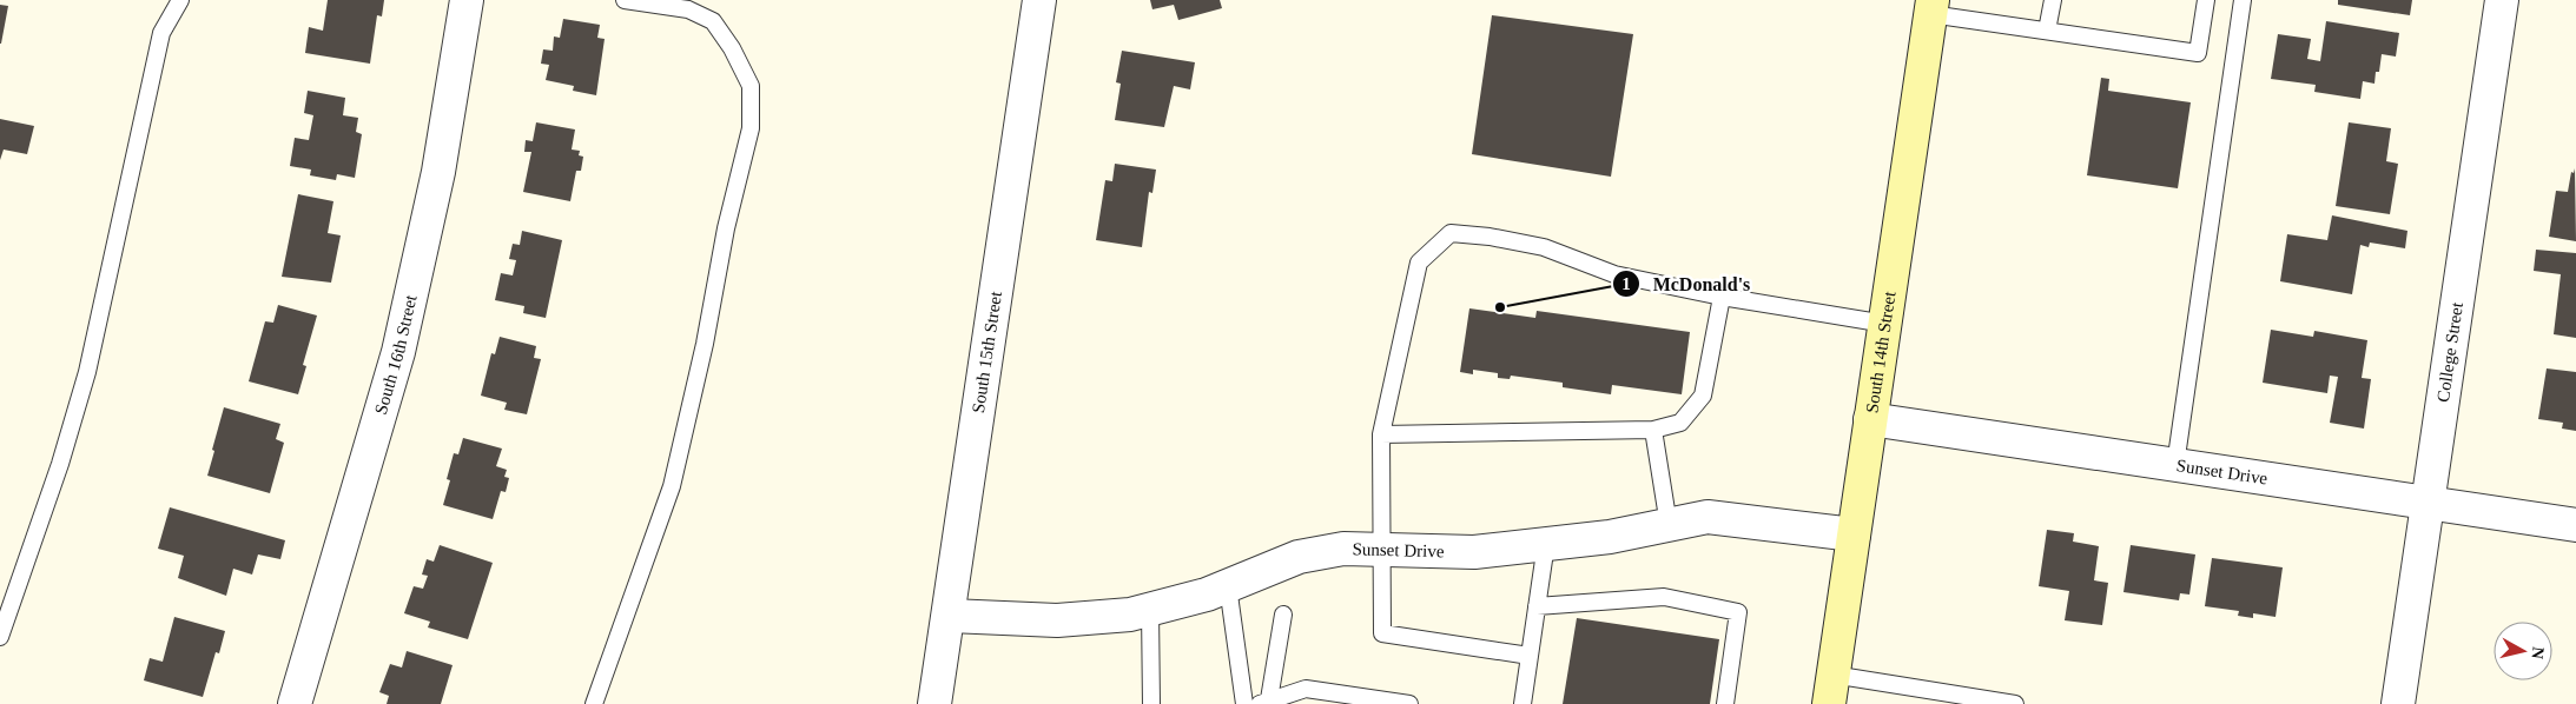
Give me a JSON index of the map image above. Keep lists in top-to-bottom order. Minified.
{"streets":{"main road":["South 14th Street"],"street":["South 15th Street","College Street","South 16th Street","Sunset Drive"]},"crossings":[["South 15th Street","Sunset Drive"],["South 14th Street","Sunset Drive"],["College Street","Sunset Drive"]],"places":["McDonald's"],"north":"right"}
